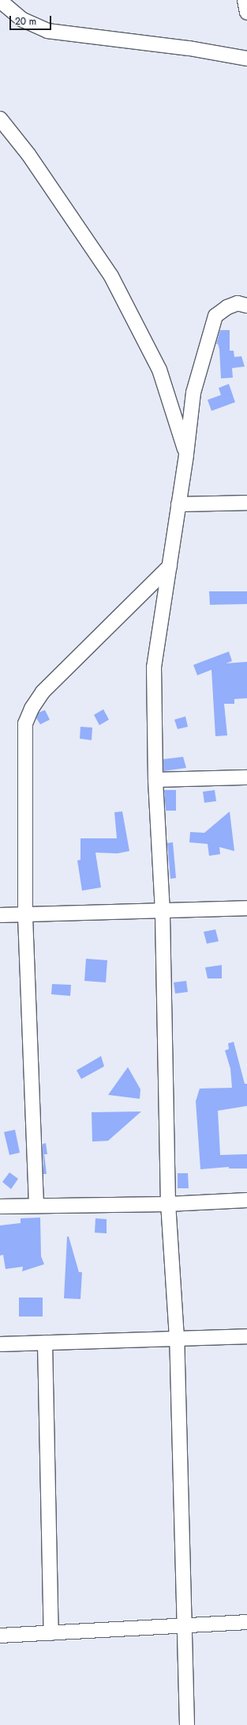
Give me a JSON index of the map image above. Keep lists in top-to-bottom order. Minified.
{"scale_bar":"20 m"}
